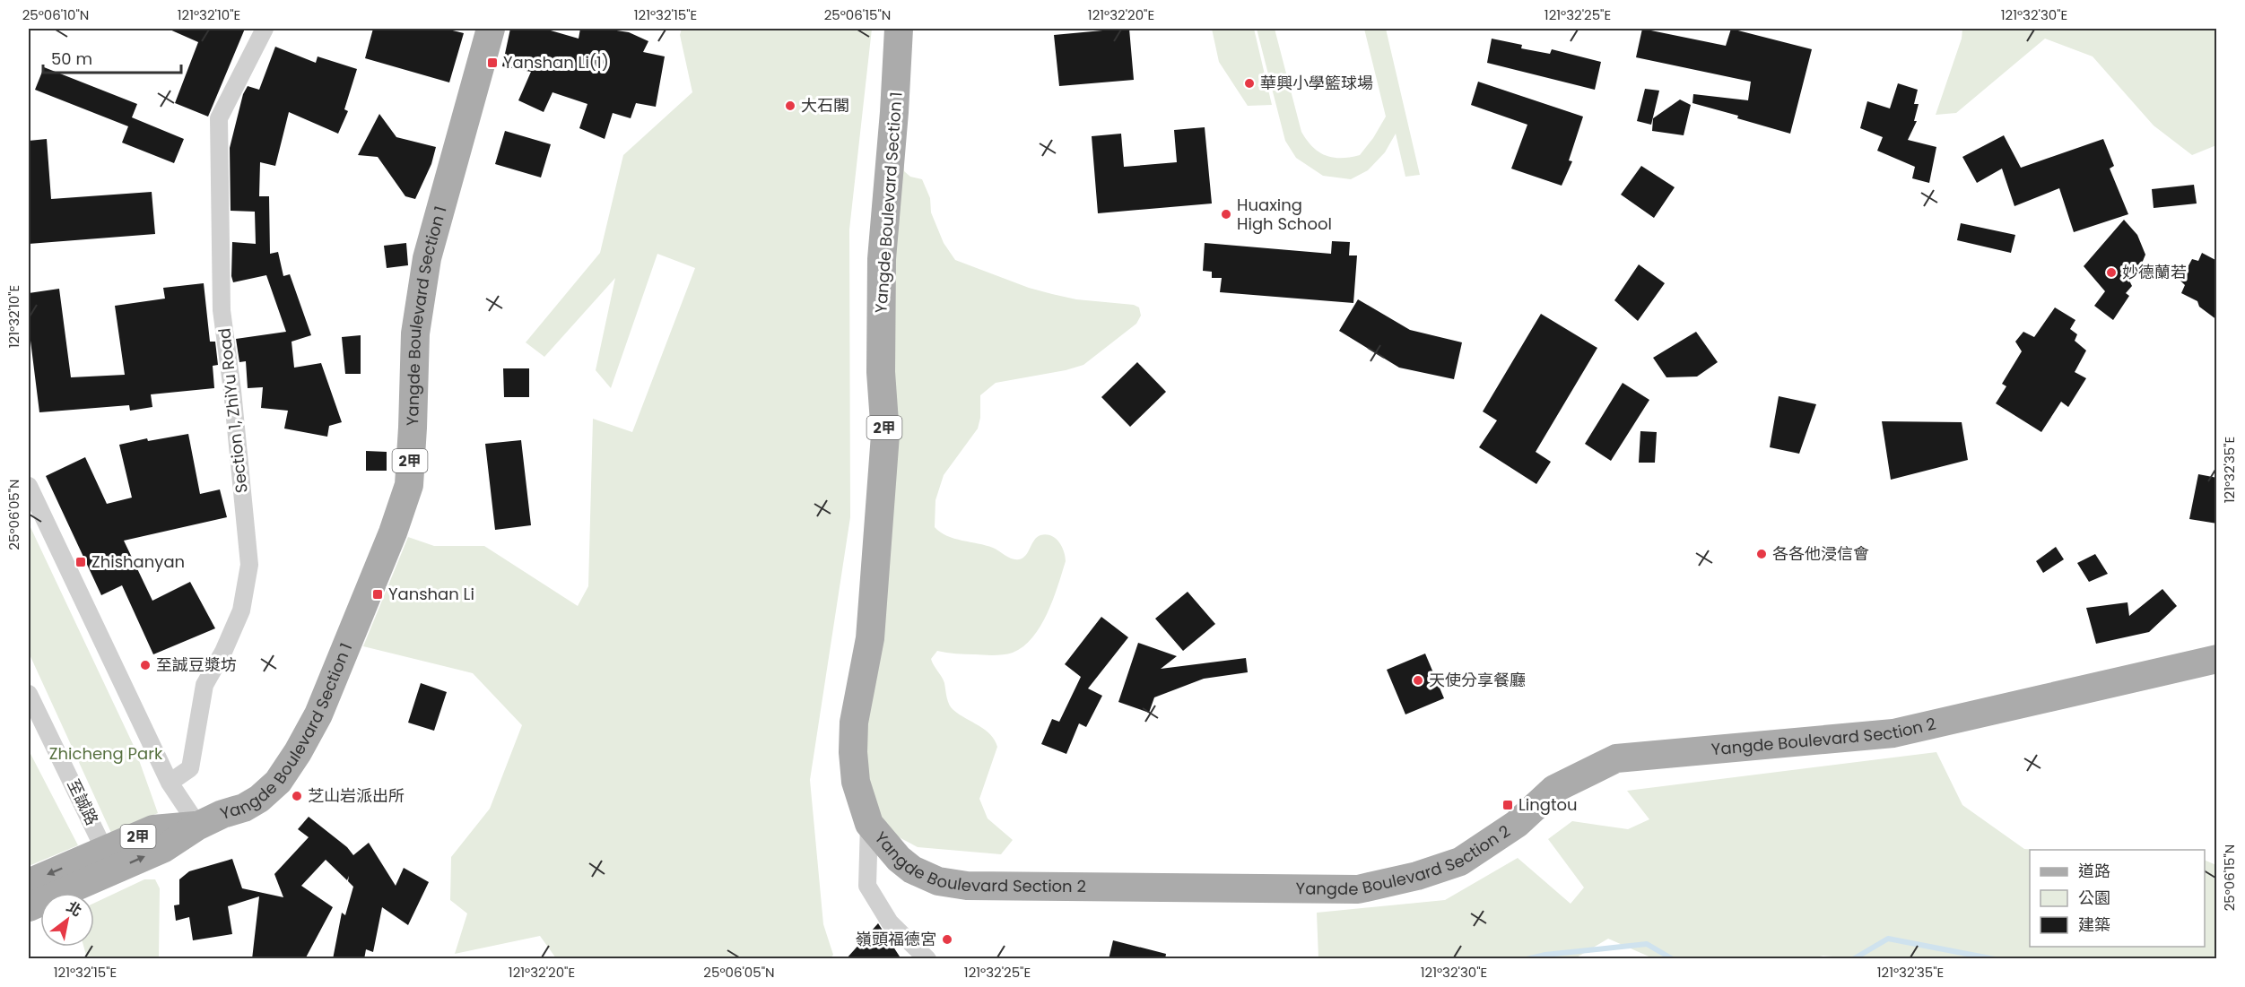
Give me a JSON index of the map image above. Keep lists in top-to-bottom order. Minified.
{"streets":{"main road":["Yangde Boulevard Section 1","2甲","Yangde Boulevard Section 2"],"street":["Section 1, ZhiYu Road","至誠路"]},"crossings":[["Yangde Boulevard Section 1","2甲"],["Yangde Boulevard Section 1","Yangde Boulevard Section 2"],["2甲","至誠路"]],"parks":["Zhicheng Park"],"places":{"transit":["Yanshan Li(1)","Zhishanyan","Yanshan Li","Lingtou"],"other":["華興小學籃球場","大石閣","Huaxing High School","妙德蘭若","各各他浸信會","至誠豆漿坊","天使分享餐廳","芝山岩派出所","嶺頭福德宮"]},"legend":["道路","公園","建築"],"scale_bar":"50 m","north":"top right","coordinates":["25°06'10\"N","121°32'10\"E","121°32'15\"E","25°06'15\"N","121°32'20\"E","121°32'25\"E","121°32'30\"E","121°32'35\"E","25°06'05\"N"]}
